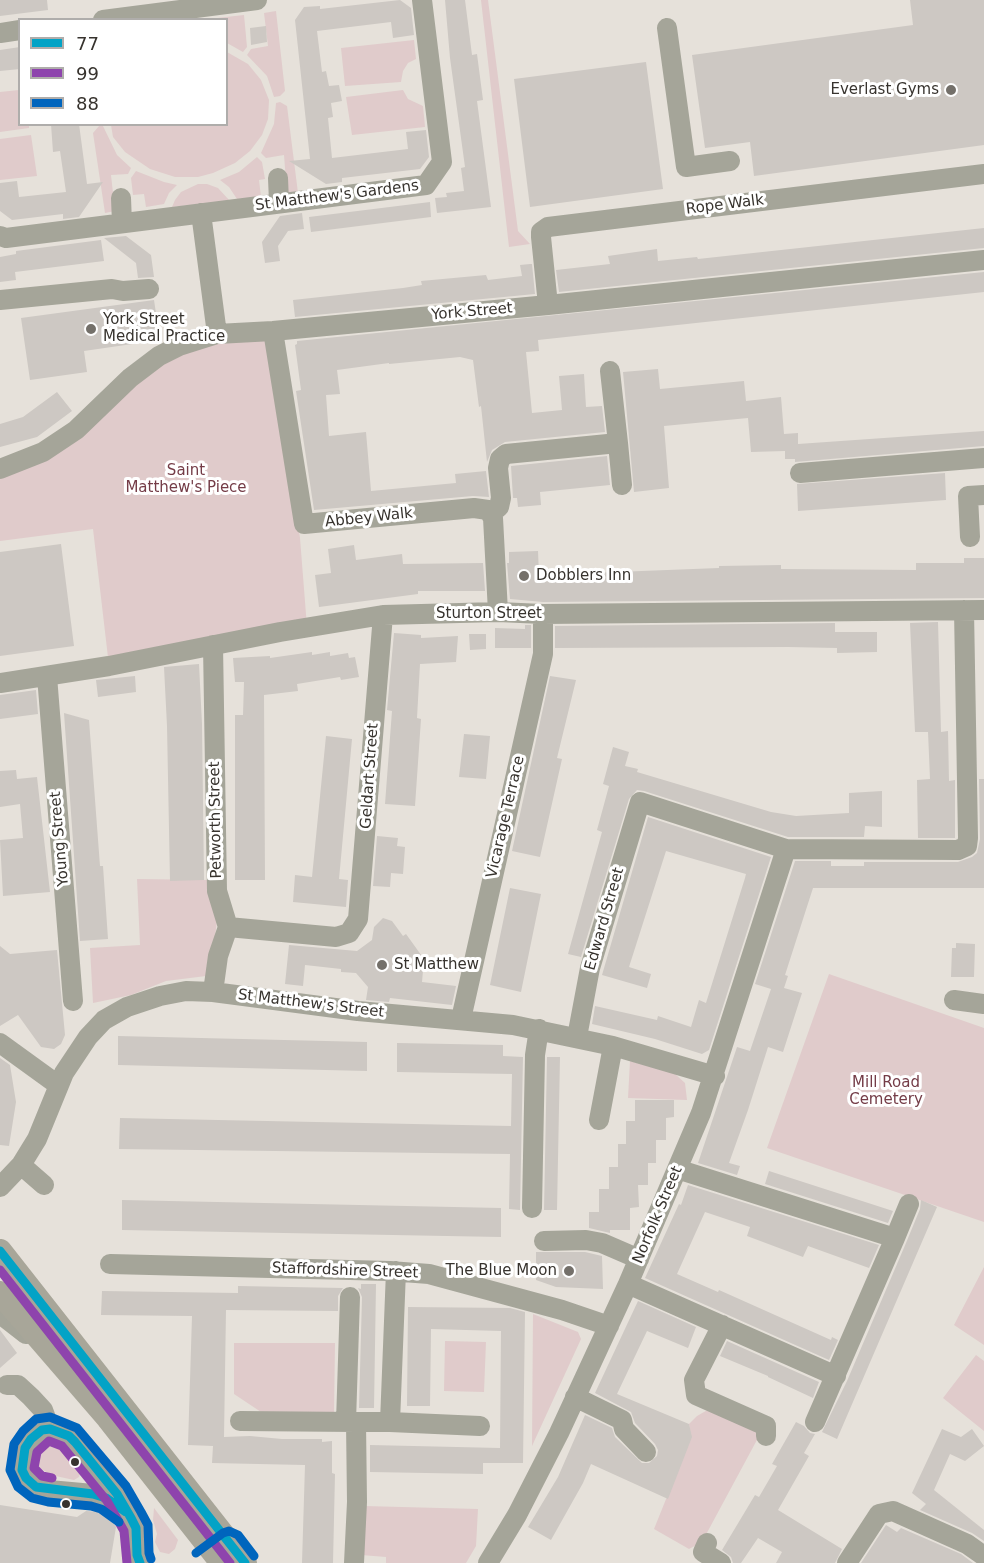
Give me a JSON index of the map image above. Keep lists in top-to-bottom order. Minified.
{"streets":{"street":["St Matthew's Gardens","Rope Walk","York Street","Abbey Walk","Sturton Street","Geldart Street","Vicarage Terrace","Petworth Street","Young Street","Edward Street","St Matthew's Street","Norfolk Street","Staffordshire Street"]},"crossings":[["Rope Walk","York Street"],["York Street","Abbey Walk"],["Sturton Street","Geldart Street"],["Sturton Street","Vicarage Terrace"],["Sturton Street","Petworth Street"],["Sturton Street","Young Street"],["Geldart Street","Petworth Street"],["Vicarage Terrace","St Matthew's Street"],["Edward Street","St Matthew's Street"],["Edward Street","Norfolk Street"],["St Matthew's Street","Norfolk Street"],["Norfolk Street","Staffordshire Street"]],"parks":["Saint Matthew's Piece","Mill Road Cemetery"],"places":["Everlast Gyms","York Street Medical Practice","Dobblers Inn","St Matthew","The Blue Moon"],"lines":["transit line 77","transit line 99","transit line 88"],"legend":["77","99","88"]}
